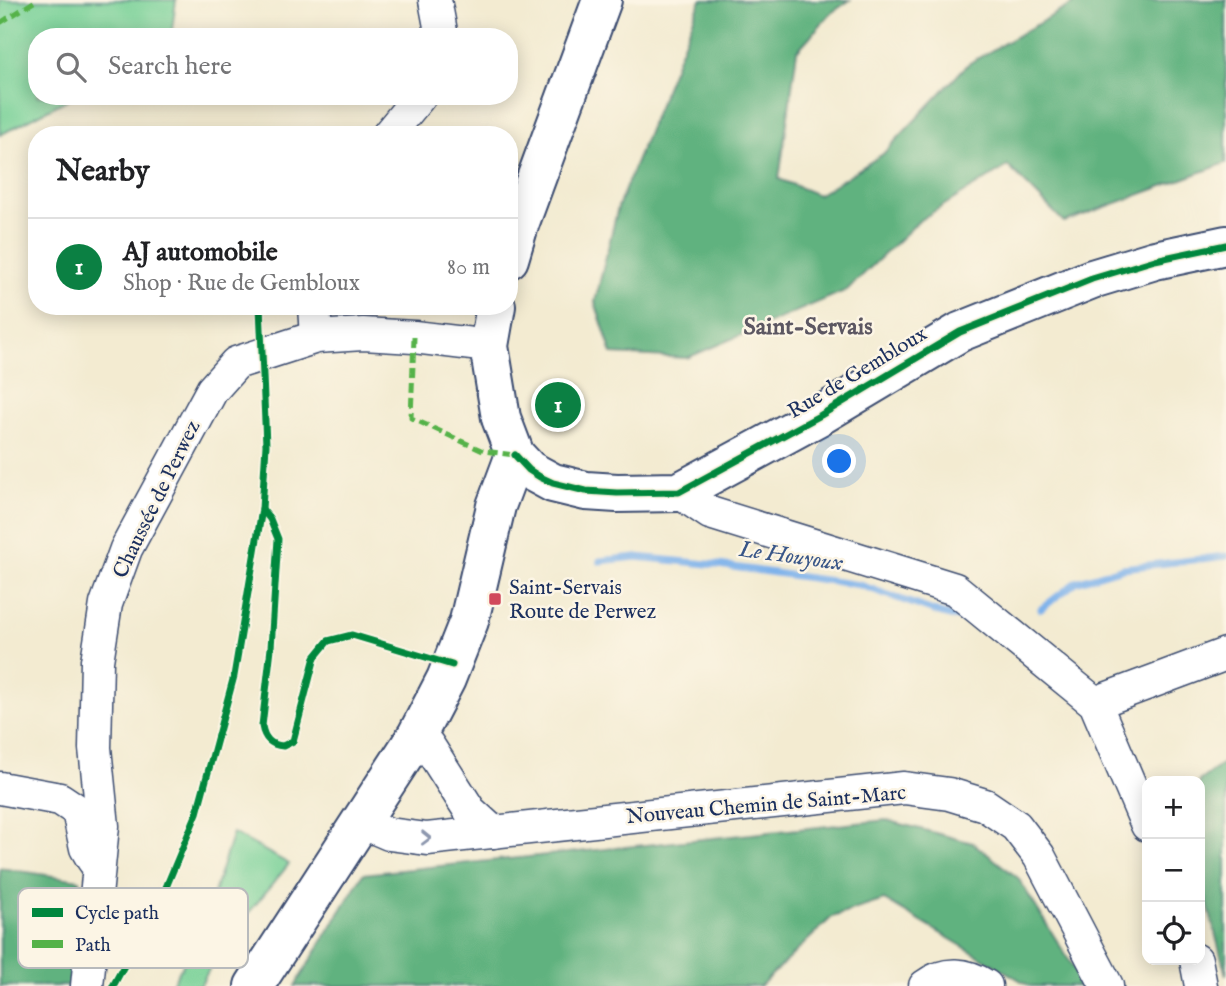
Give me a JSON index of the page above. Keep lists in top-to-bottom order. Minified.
{"streets":{"main road":["Rue de Gembloux"],"street":["Chaussée de Perwez","Nouveau Chemin de Saint-Marc"]},"crossings":[["Rue de Gembloux","Chaussée de Perwez"]],"districts":["Saint-Servais"],"water":["Le Houyoux"],"places":{"transit":["Saint-Servais Route de Perwez"]},"legend":["Cycle path","Path"],"page":{"search":"Search here","heading":"Nearby","list":[{"mark":"1","name":"AJ automobile","note":"Shop · Rue de Gembloux","value":"80 m"}],"pins":"1","map_buttons":["+","−"]}}
